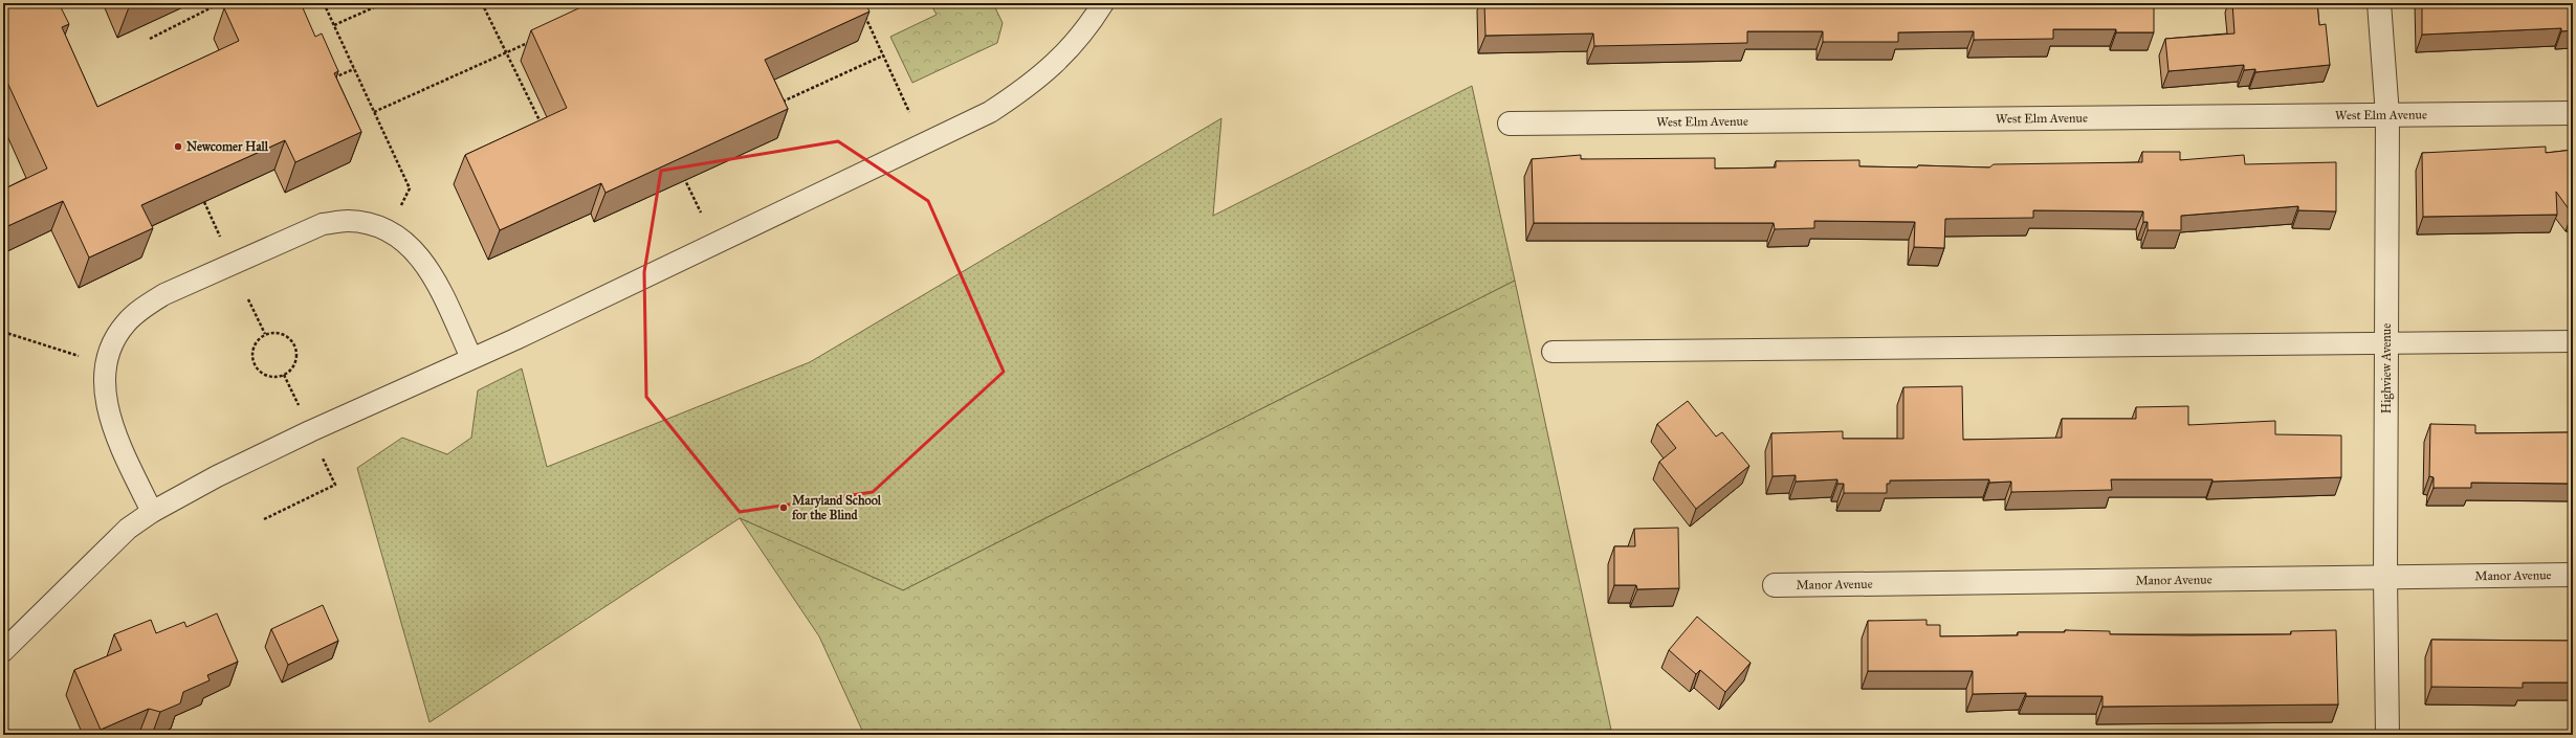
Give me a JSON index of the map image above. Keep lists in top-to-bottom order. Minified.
{"streets":{"street":["West Elm Avenue","Highview Avenue","Manor Avenue"]},"crossings":[["West Elm Avenue","Highview Avenue"],["Highview Avenue","Manor Avenue"]],"places":["Newcomer Hall","Maryland School for the Blind"]}
